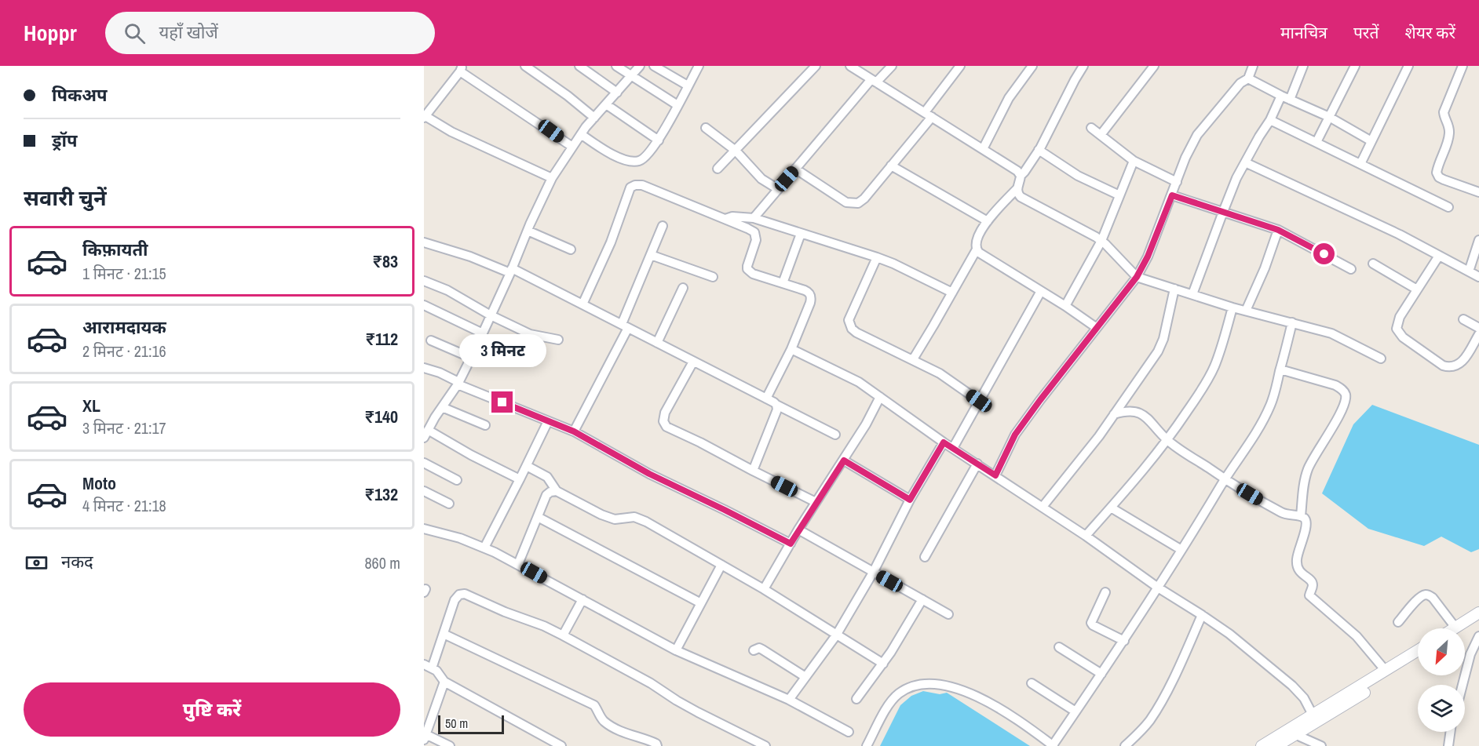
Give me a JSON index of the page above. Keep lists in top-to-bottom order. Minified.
{"scale_bar":"50 m","north":"bottom left","page":{"header":"Hoppr","search":"यहाँ खोजें","nav":["मानचित्र","परतें","शेयर करें"],"banner":["पिकअप","ड्रॉप"],"heading":"सवारी चुनें","list":[{"name":"किफ़ायती","note":"1 मिनट · 21:15","value":"₹83"},{"name":"आरामदायक","note":"2 मिनट · 21:16","value":"₹112"},{"name":"XL","note":"3 मिनट · 21:17","value":"₹140"},{"name":"Moto","note":"4 मिनट · 21:18","value":"₹132"}],"bubble":"3 मिनट","pay":["नकद","860 m"],"buttons":"पुष्टि करें","scale":"50 m"}}
